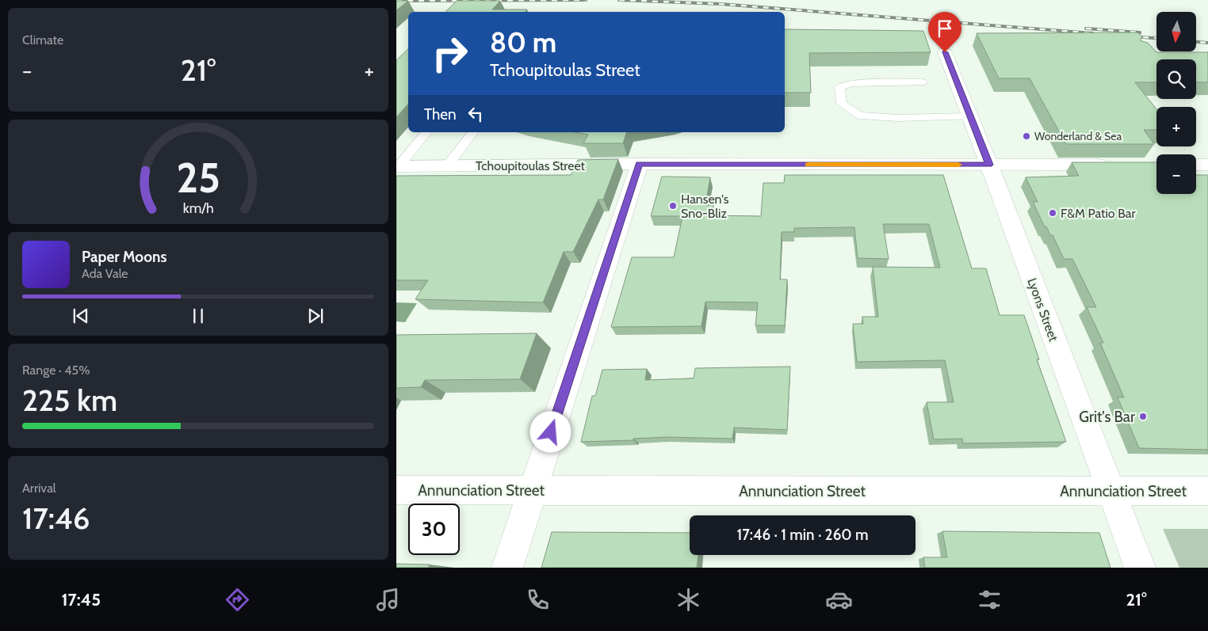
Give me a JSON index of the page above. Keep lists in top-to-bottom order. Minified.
{"streets":{"street":["Tchoupitoulas Street","Lyons Street","Annunciation Street"]},"crossings":[["Tchoupitoulas Street","Lyons Street"],["Lyons Street","Annunciation Street"]],"places":["Wonderland & Sea","Hansen's Sno-Bliz","F&M Patio Bar","Grit's Bar"],"north":"bottom","page":{"tile":["Climate",["Range · 45%","225 km"],["Arrival","17:46"]],"map_buttons":["+","−"],"turn":["80 m","Tchoupitoulas Street"],"heat":["−","21°","+"],"then":"Then","song":["Paper Moons","Ada Vale"],"limit":"30","trip":"17:46 · 1 min · 260 m","tabs":["17:45","21°"],"gauge":["25","km/h"]}}
